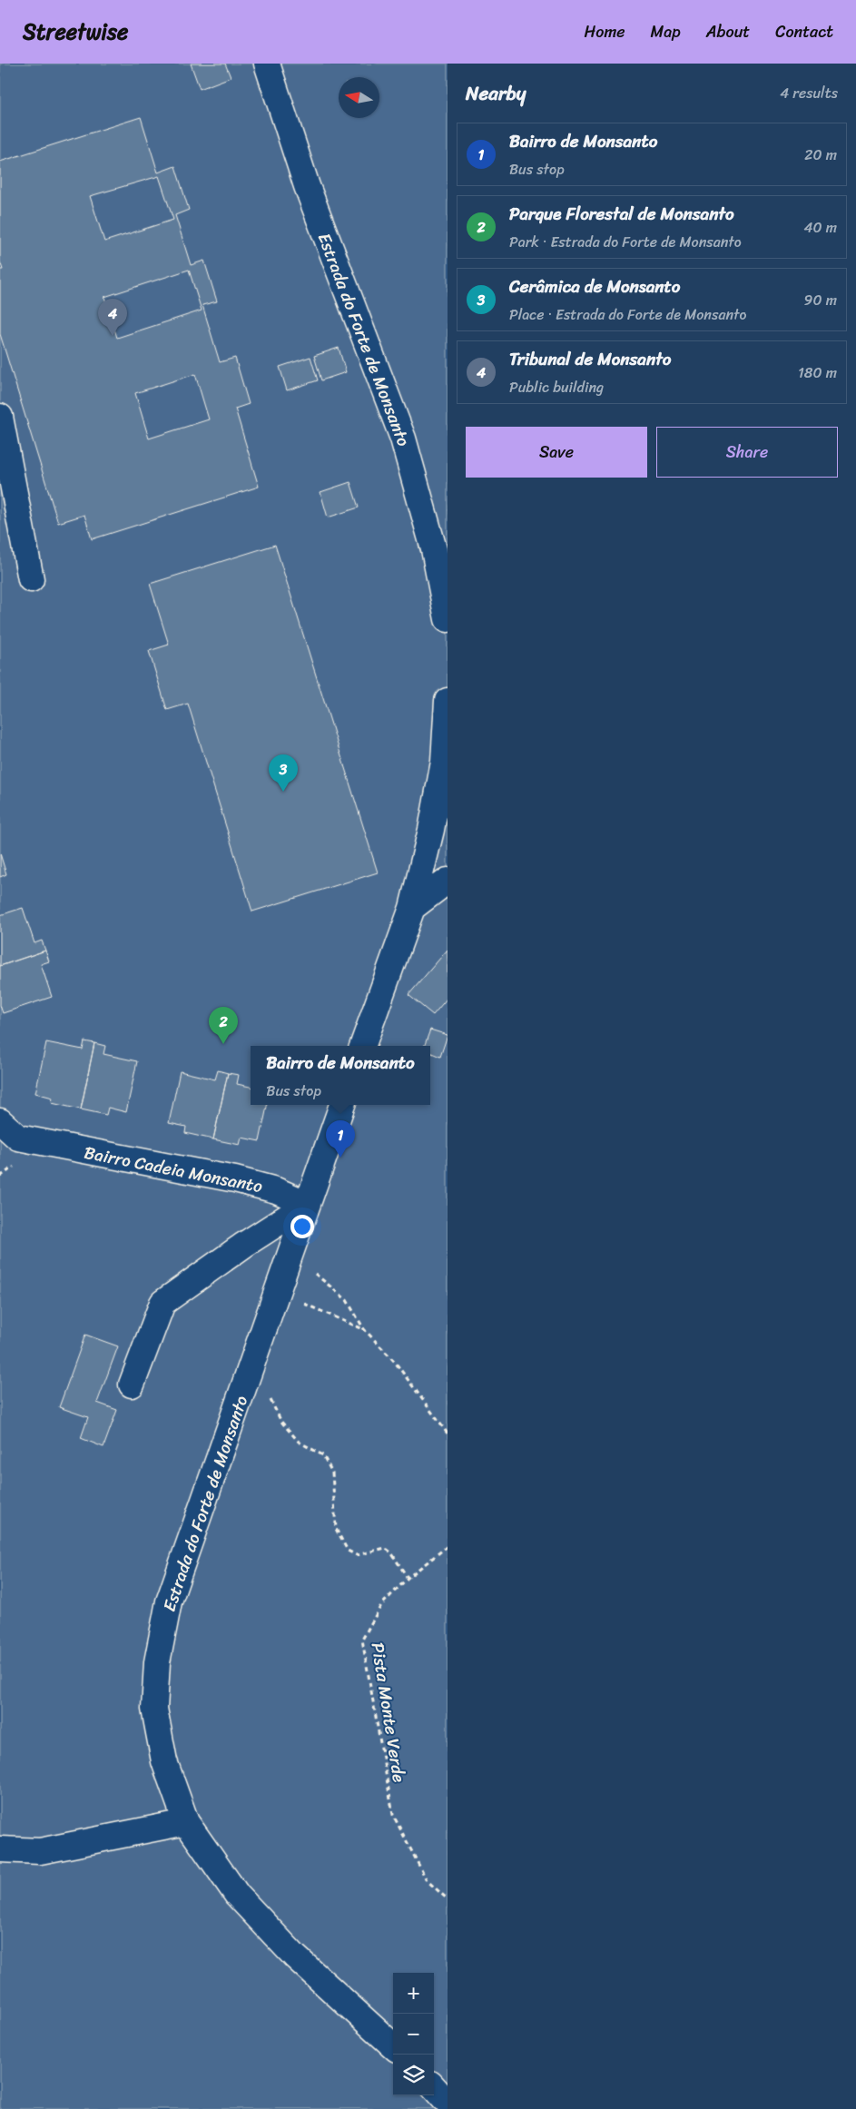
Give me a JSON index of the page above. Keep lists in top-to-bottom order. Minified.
{"streets":{"street":["Estrada do Forte de Monsanto","Bairro Cadeia Monsanto"],"path":["Pista Monte Verde"]},"crossings":[["Estrada do Forte de Monsanto","Bairro Cadeia Monsanto"]],"north":"left","page":{"header":"Streetwise","nav":["Home","Map","About","Contact"],"heading":["Nearby","4 results"],"list":[{"mark":"1","name":"Bairro de Monsanto","note":"Bus stop","value":"20 m"},{"mark":"2","name":"Parque Florestal de Monsanto","note":"Park · Estrada do Forte de Monsanto","value":"40 m"},{"mark":"3","name":"Cerâmica de Monsanto","note":"Place · Estrada do Forte de Monsanto","value":"90 m"},{"mark":"4","name":"Tribunal de Monsanto","note":"Public building","value":"180 m"}],"pins":["4","3","2","1"],"buttons":["Save","Share"],"popup":["Bairro de Monsanto","Bus stop"],"map_buttons":["+","−"]}}
